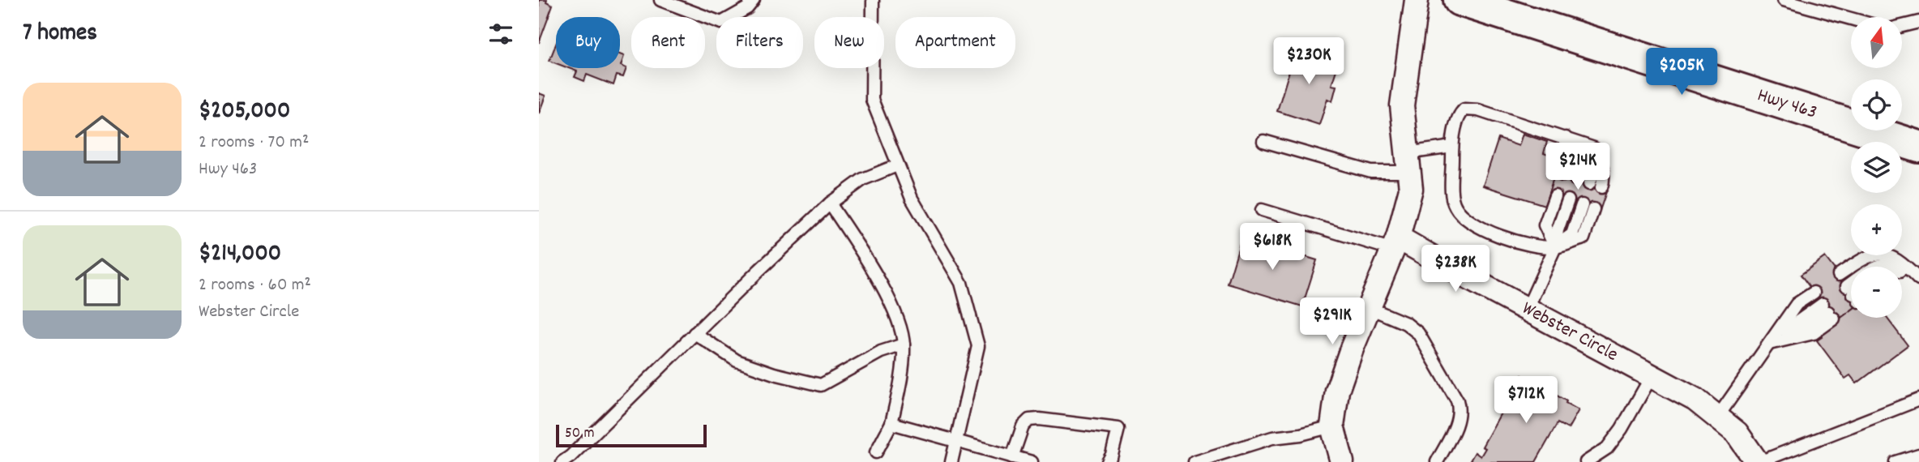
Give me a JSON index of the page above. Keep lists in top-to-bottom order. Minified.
{"streets":{"main road":["Hwy 463"],"street":["Webster Circle"]},"scale_bar":"50 m","north":"top","page":{"heading":"7 homes","map_buttons":["+","−"],"chip":["Buy","Rent","Filters","New","Apartment"],"price":["$230K","$205K","$214K","$618K","$238K","$291K","$712K"],"list":[{"name":"$205,000","note":"2 rooms · 70 m² · Hwy 463"},{"name":"$214,000","note":"2 rooms · 60 m² · Webster Circle"}],"scale":"50 m"}}
